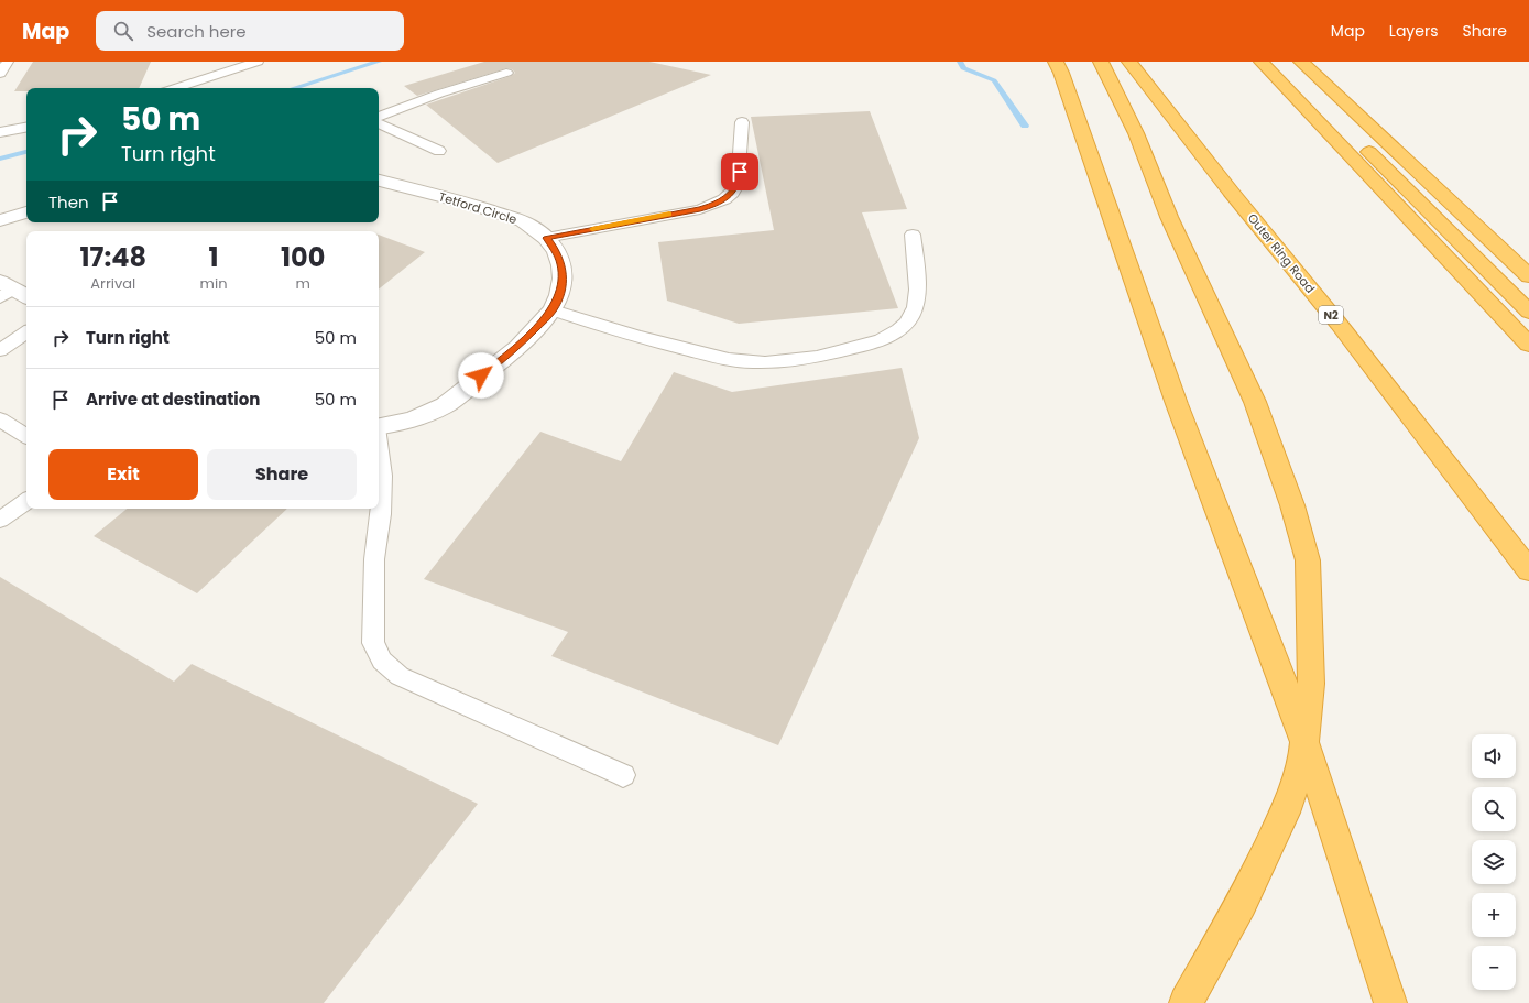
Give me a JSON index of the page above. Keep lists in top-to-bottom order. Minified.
{"streets":{"highway":["Outer Ring Road","N2"],"street":["Tetford Circle"]},"page":{"header":"Map","search":"Search here","nav":["Map","Layers","Share"],"turn":["50 m","Turn right"],"then":"Then","eta":["17:48","Arrival","1","min","100","m"],"list":[{"name":"Turn right","value":"50 m"},{"name":"Arrive at destination","value":"50 m"}],"buttons":["Exit","Share"],"map_buttons":["+","−"]}}
